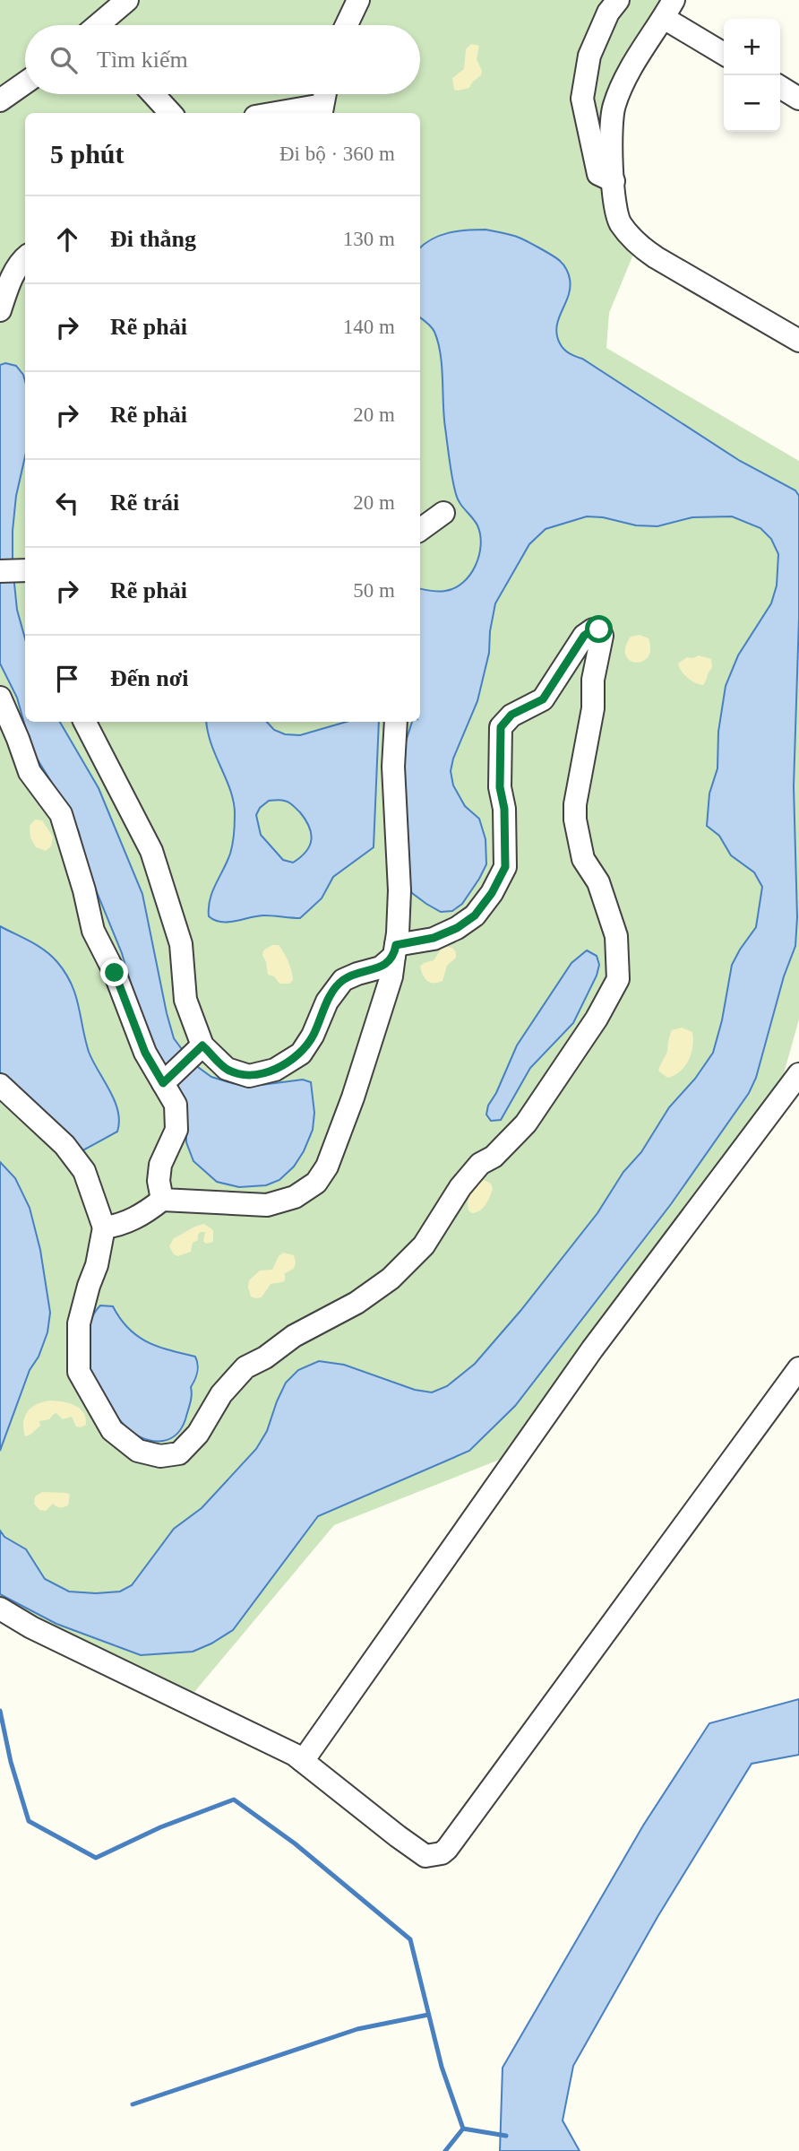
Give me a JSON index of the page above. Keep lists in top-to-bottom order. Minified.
{"page":{"map_buttons":["+","−"],"search":"Tìm kiếm","heading":["5 phút","Đi bộ · 360 m"],"list":[["Đi thẳng","130 m"],["Rẽ phải","140 m"],["Rẽ phải","20 m"],["Rẽ trái","20 m"],["Rẽ phải","50 m"],"Đến nơi"]}}
